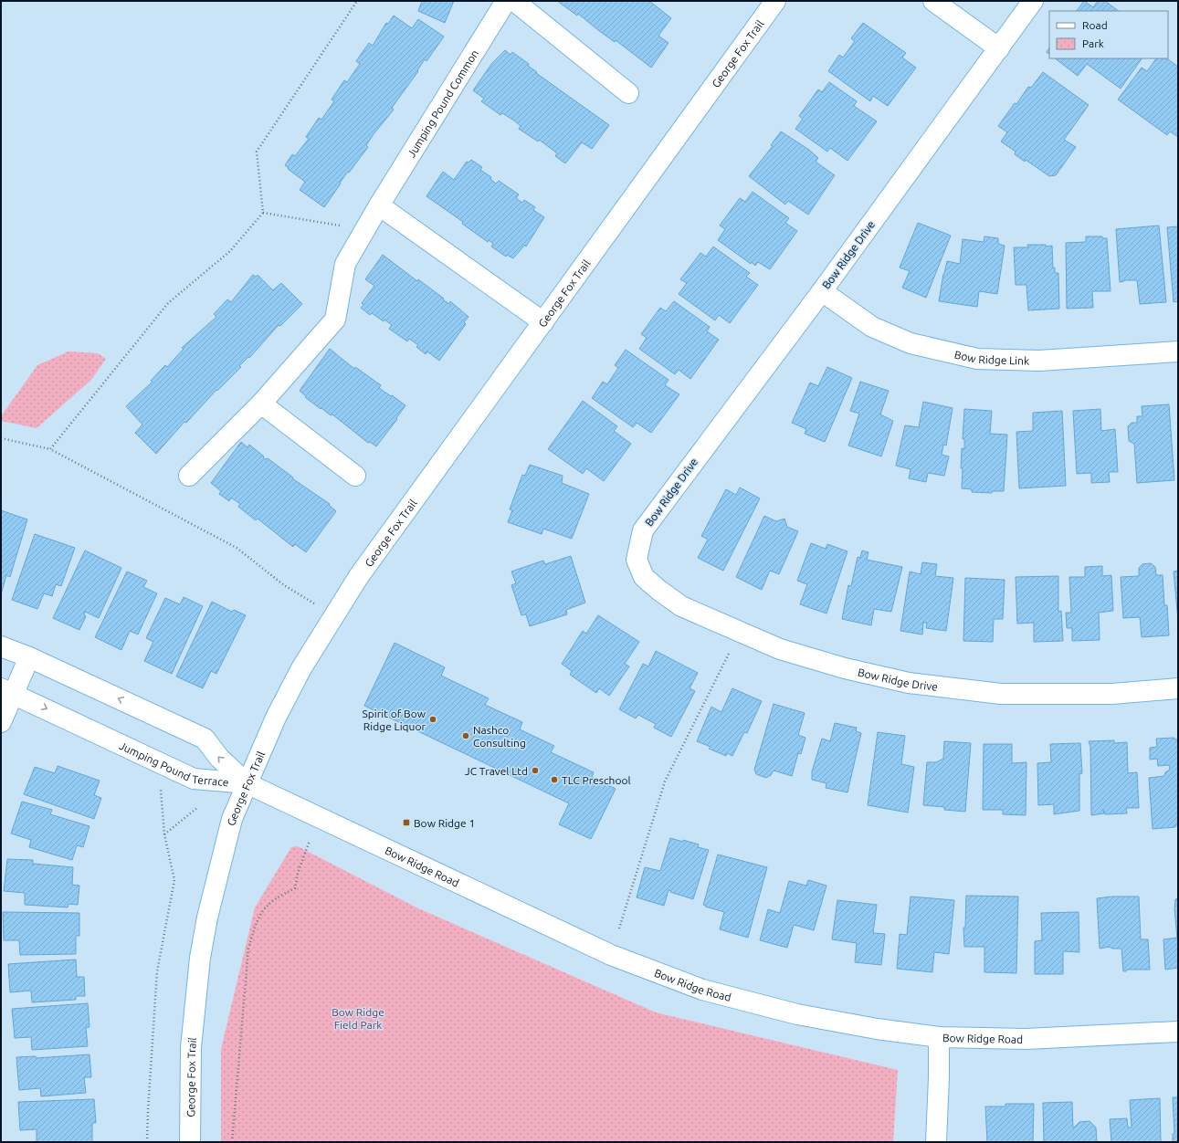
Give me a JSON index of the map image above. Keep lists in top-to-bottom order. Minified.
{"streets":{"street":["George Fox Trail","Jumping Pound Common","Bow Ridge Drive","Bow Ridge Link","Jumping Pound Terrace","Bow Ridge Road"]},"crossings":[["George Fox Trail","Jumping Pound Terrace"],["George Fox Trail","Bow Ridge Road"],["Bow Ridge Drive","Bow Ridge Link"],["Jumping Pound Terrace","Bow Ridge Road"]],"parks":["Bow Ridge Field Park"],"places":{"other":["Spirit of Bow Ridge Liquor","Nashco Consulting","JC Travel Ltd","TLC Preschool"],"transit":["Bow Ridge 1"]},"legend":["Road","Park"]}
